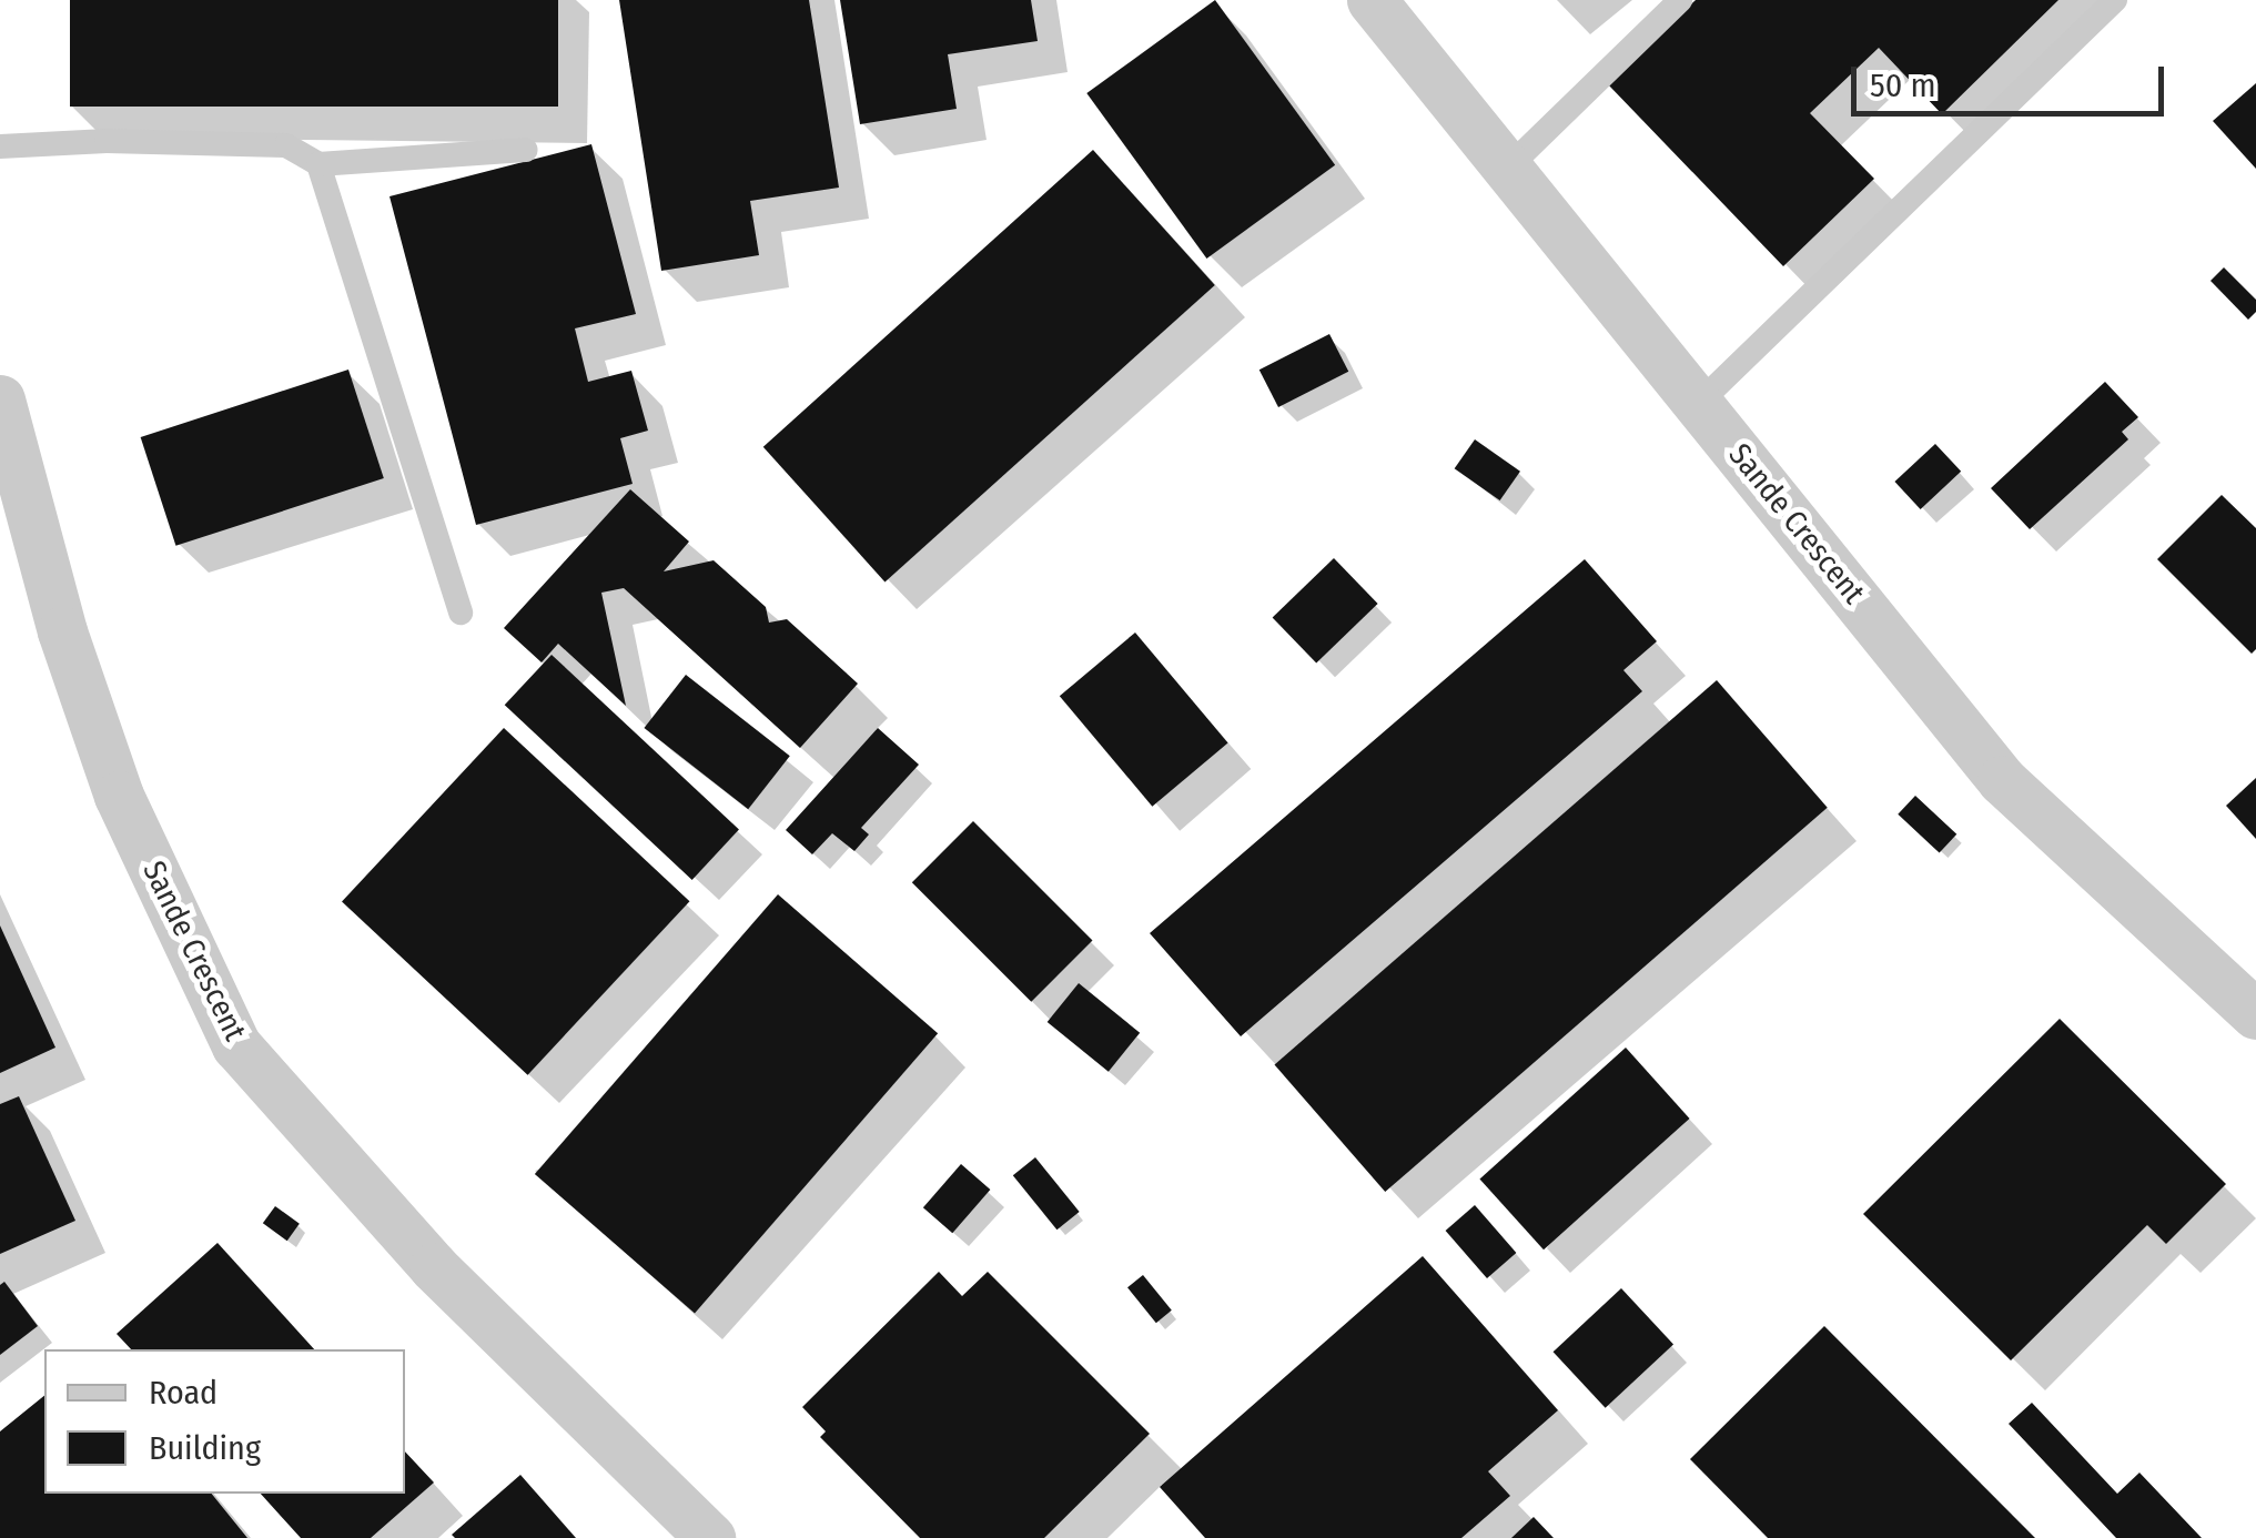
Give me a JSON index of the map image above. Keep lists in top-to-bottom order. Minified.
{"streets":{"street":["Sande Crescent"]},"legend":["Road","Building"],"scale_bar":"50 m"}
